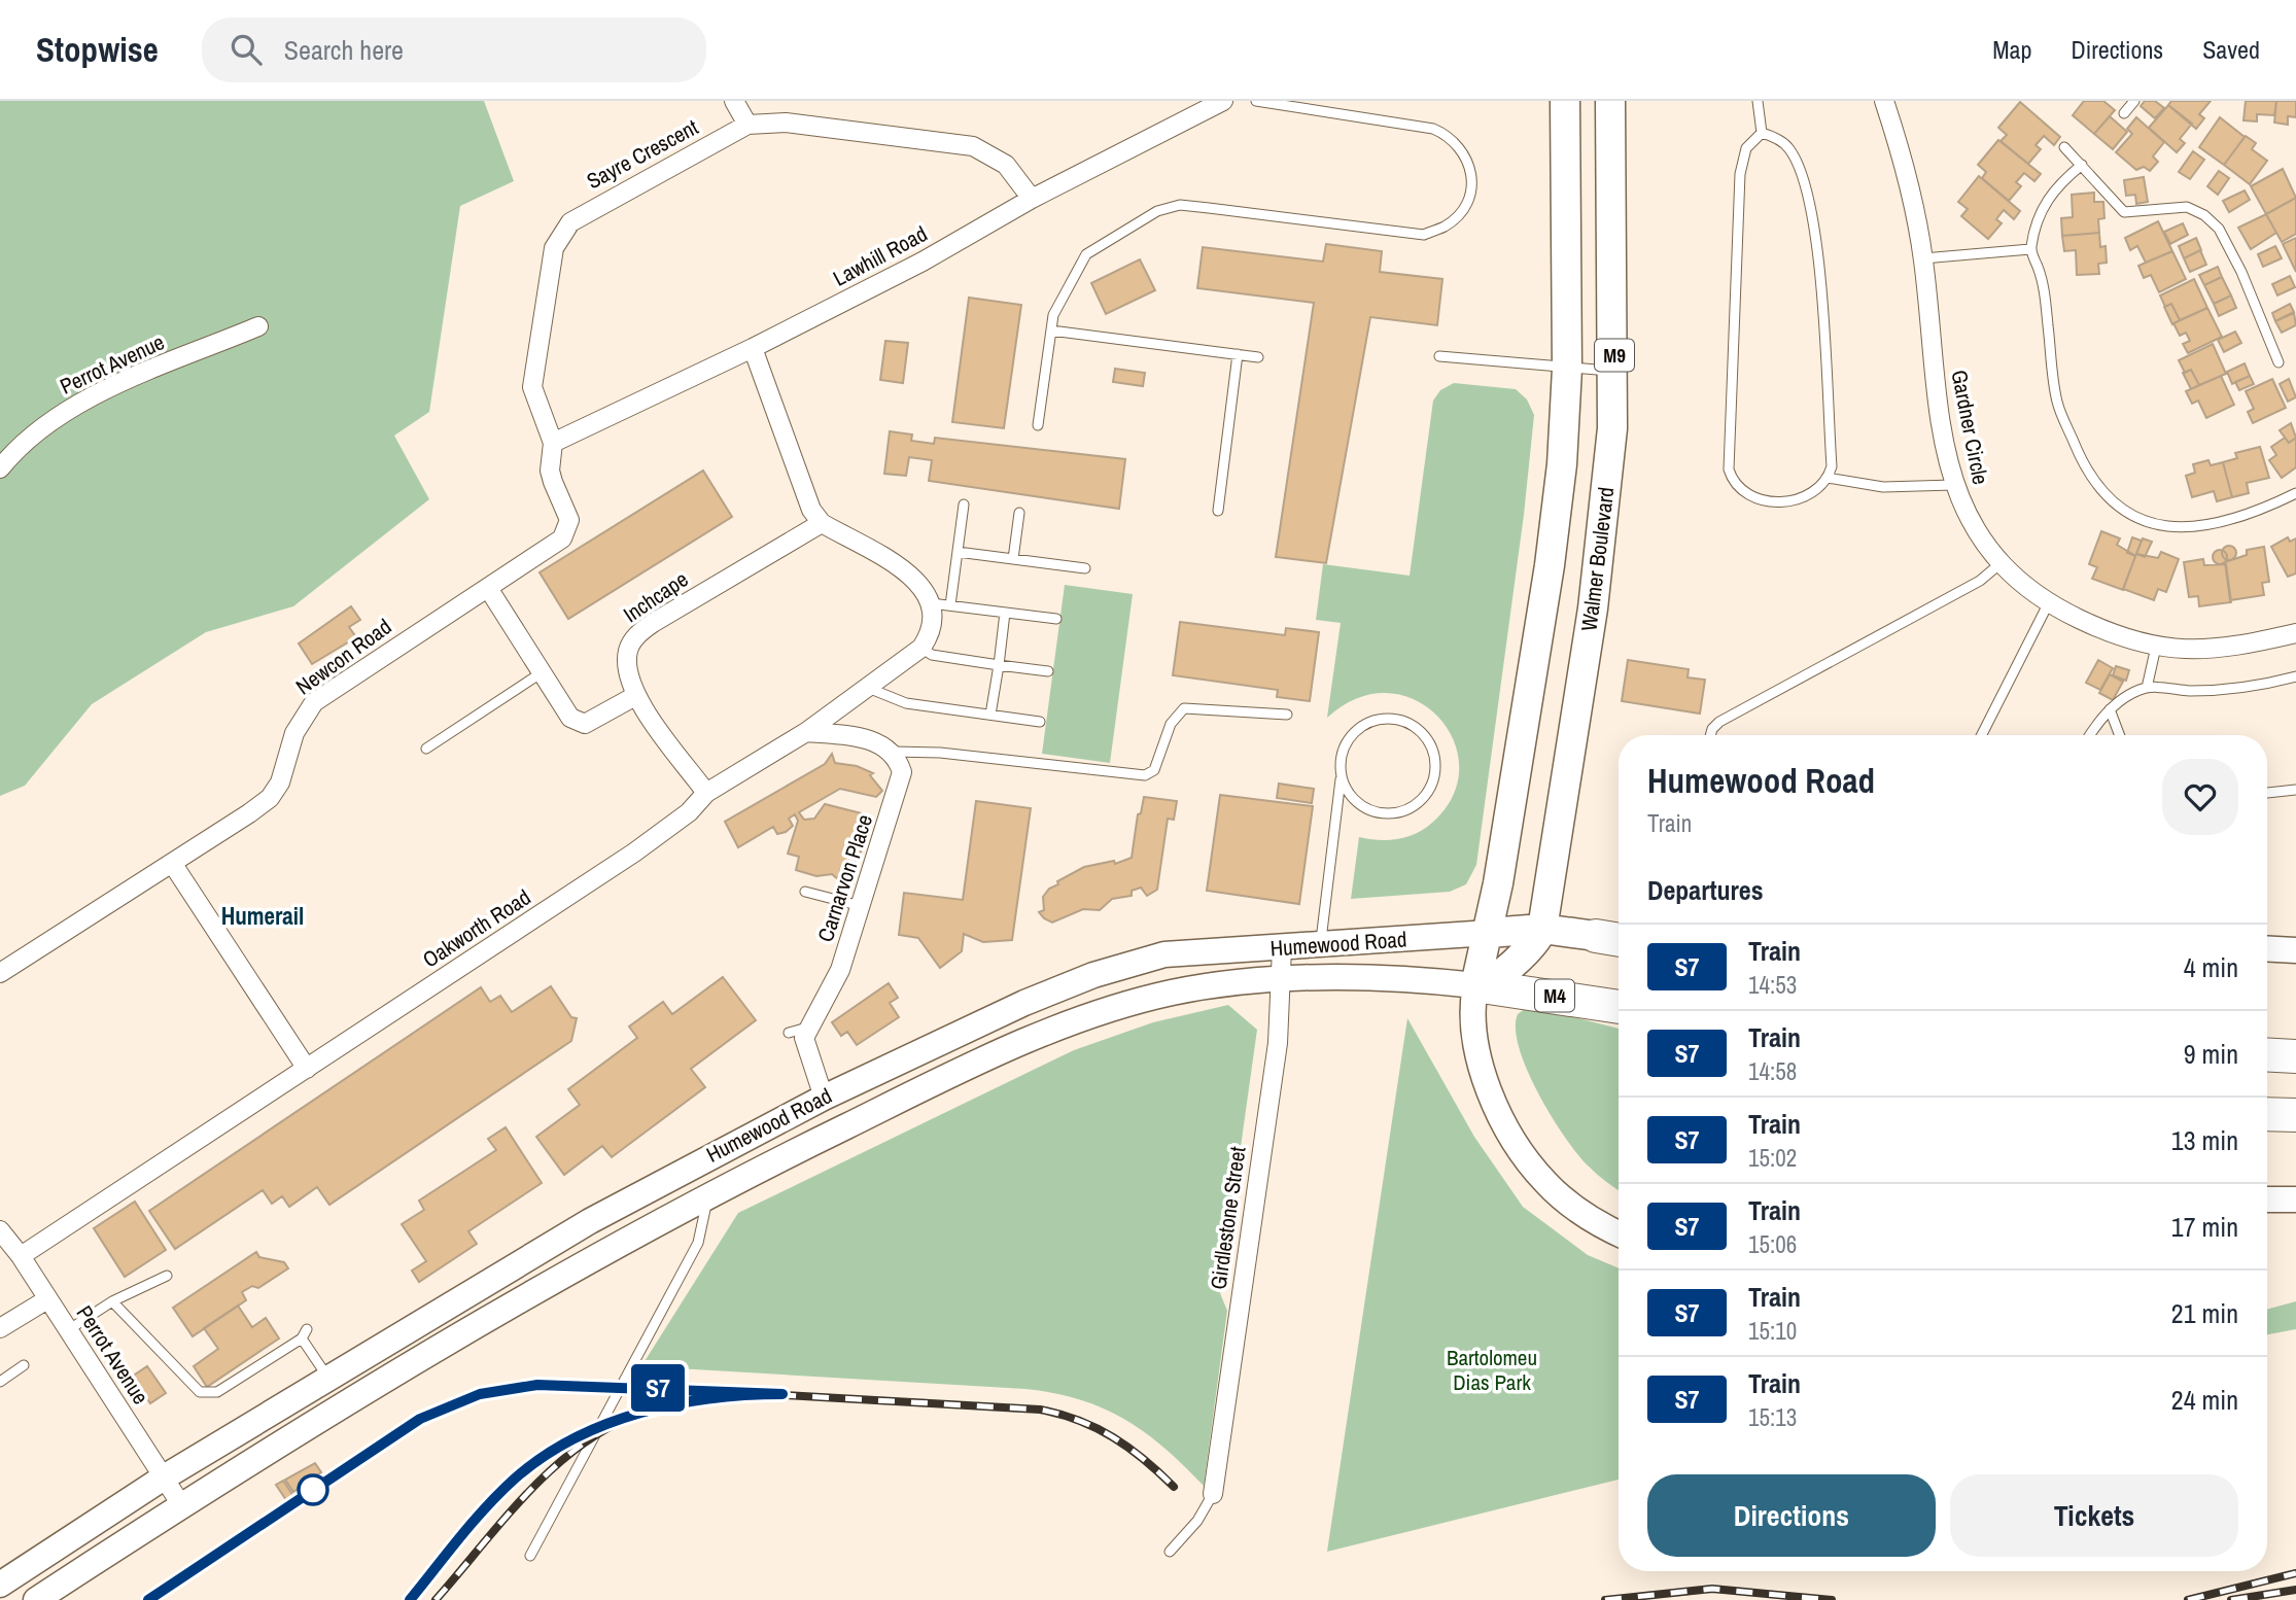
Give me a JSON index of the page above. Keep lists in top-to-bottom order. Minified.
{"streets":{"highway":["M4"],"main road":["M9","Walmer Boulevard","Humewood Road"],"street":["Sayre Crescent","Lawhill Road","Perrot Avenue","Gardner Circle","Inchcape","Newcon Road","Carnarvon Place","Oakworth Road","Girdlestone Street"]},"crossings":[["Sayre Crescent","Lawhill Road"],["Sayre Crescent","Newcon Road"],["Lawhill Road","Newcon Road"],["M9","Humewood Road"],["M9","M4"],["Perrot Avenue","Oakworth Road"],["Perrot Avenue","Humewood Road"],["Walmer Boulevard","Humewood Road"],["Inchcape","Oakworth Road"],["Humewood Road","M4"],["Humewood Road","Girdlestone Street"]],"districts":["Humerail"],"parks":["Bartolomeu Dias Park"],"page":{"header":"Stopwise","search":"Search here","nav":["Map","Directions","Saved"],"on_map":"S7","heading":[["Humewood Road","Train"],"Departures"],"list":[{"mark":"S7","name":"Train","note":"14:53","value":"4 min"},{"mark":"S7","name":"Train","note":"14:58","value":"9 min"},{"mark":"S7","name":"Train","note":"15:02","value":"13 min"},{"mark":"S7","name":"Train","note":"15:06","value":"17 min"},{"mark":"S7","name":"Train","note":"15:10","value":"21 min"},{"mark":"S7","name":"Train","note":"15:13","value":"24 min"}],"buttons":["Directions","Tickets"]}}
